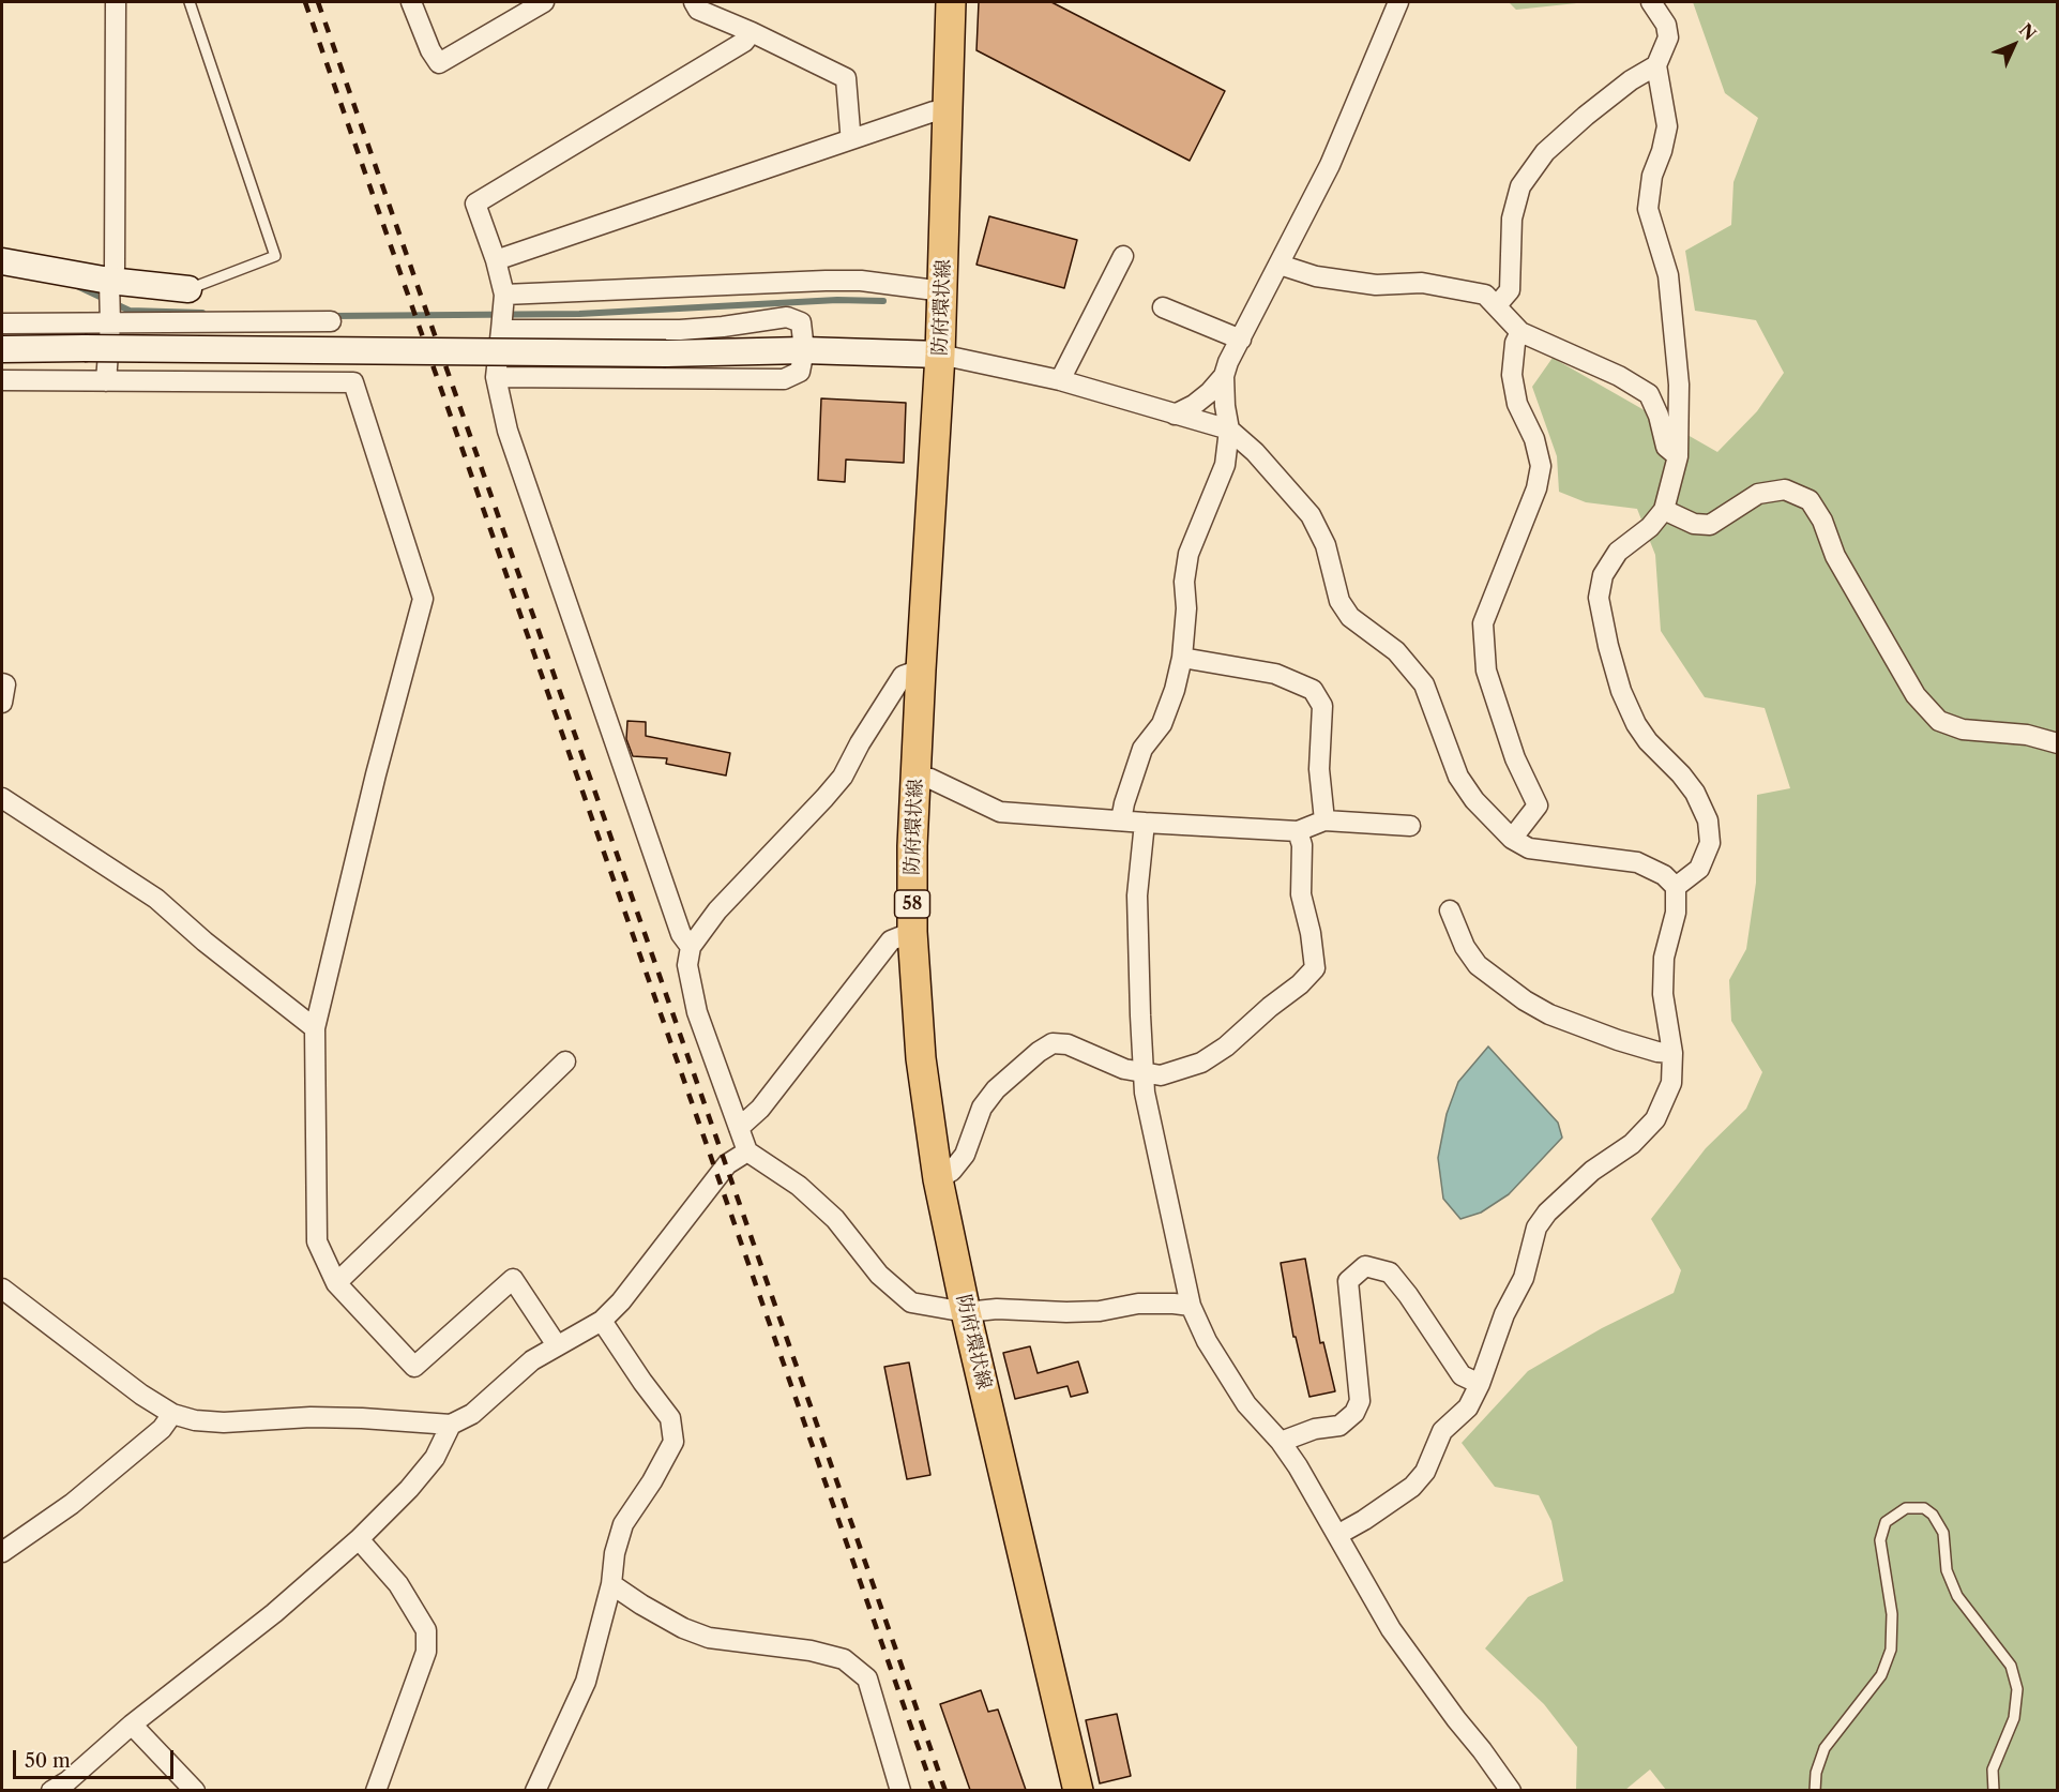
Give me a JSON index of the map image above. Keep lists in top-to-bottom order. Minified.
{"streets":{"main road":["防府環状線","58"]},"scale_bar":"50 m","north":"top right"}
